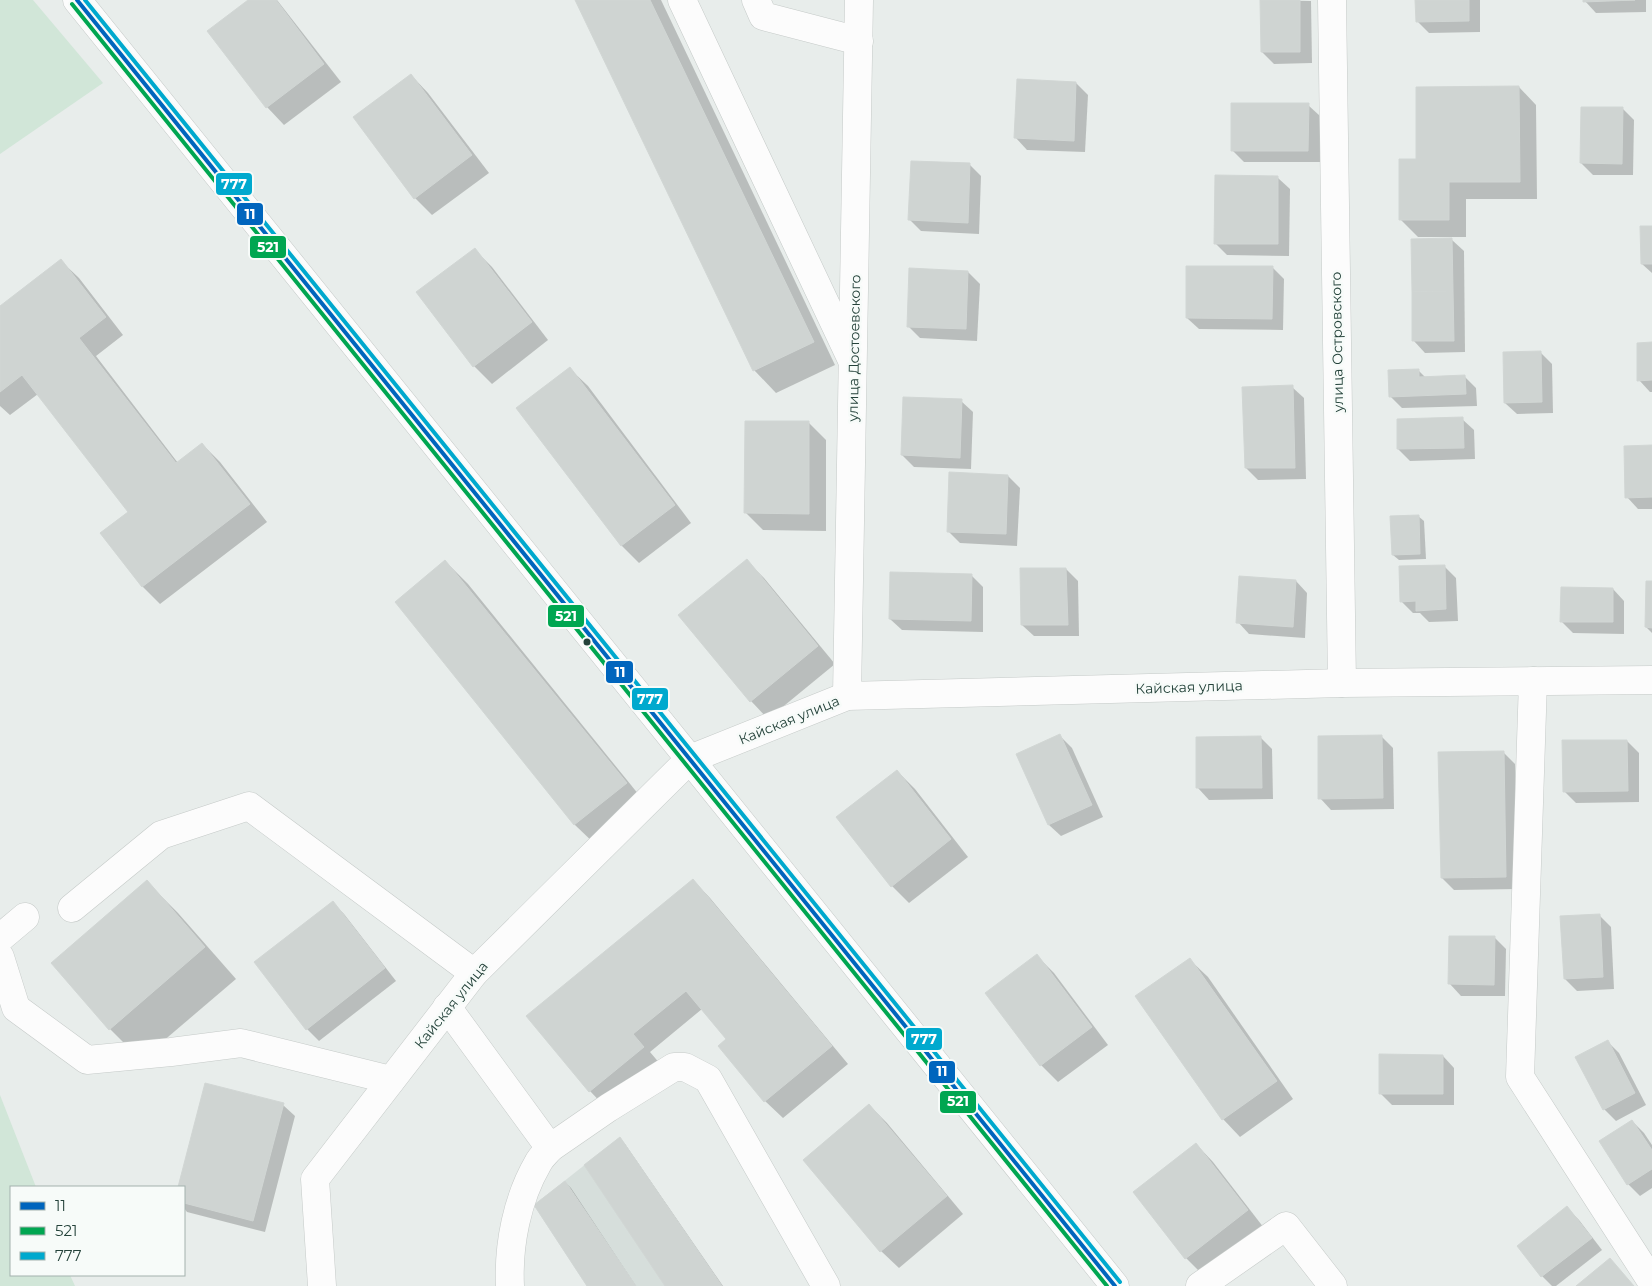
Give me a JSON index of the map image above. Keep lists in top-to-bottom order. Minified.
{"streets":{"street":["улица Островского","улица Достоевского","Кайская улица"]},"crossings":[["улица Островского","Кайская улица"],["улица Достоевского","Кайская улица"]],"lines":["transit line 11","transit line 777","transit line 521"],"legend":["11","521","777"]}
